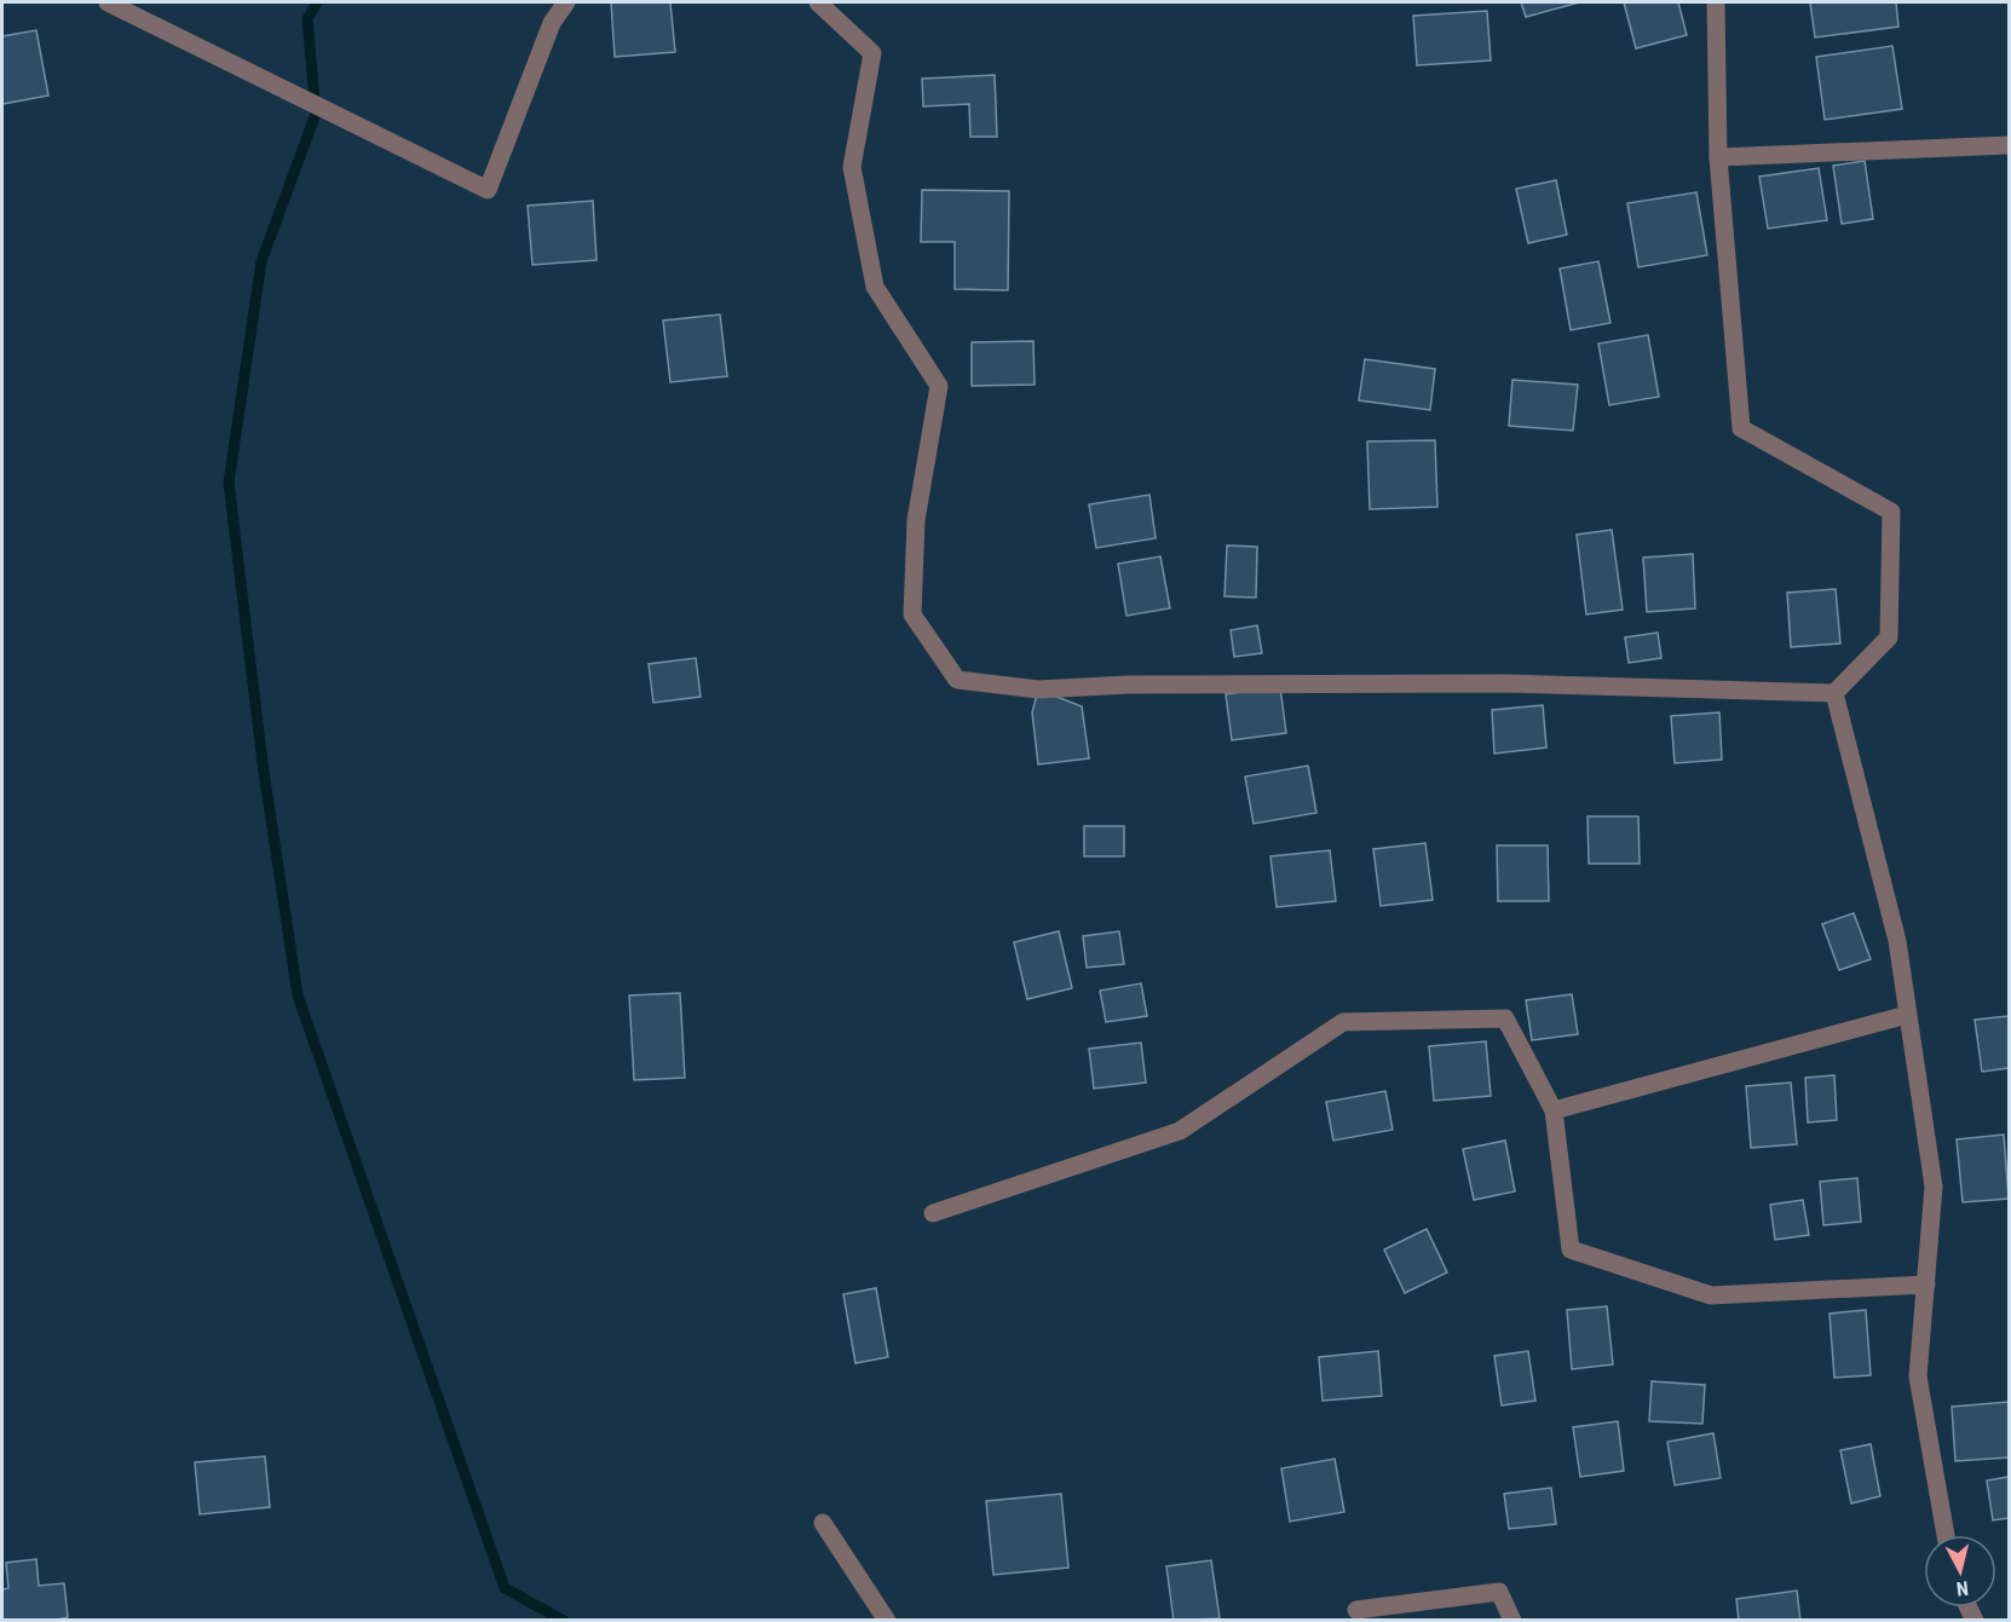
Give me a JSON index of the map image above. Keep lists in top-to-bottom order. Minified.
{"north":"bottom"}
